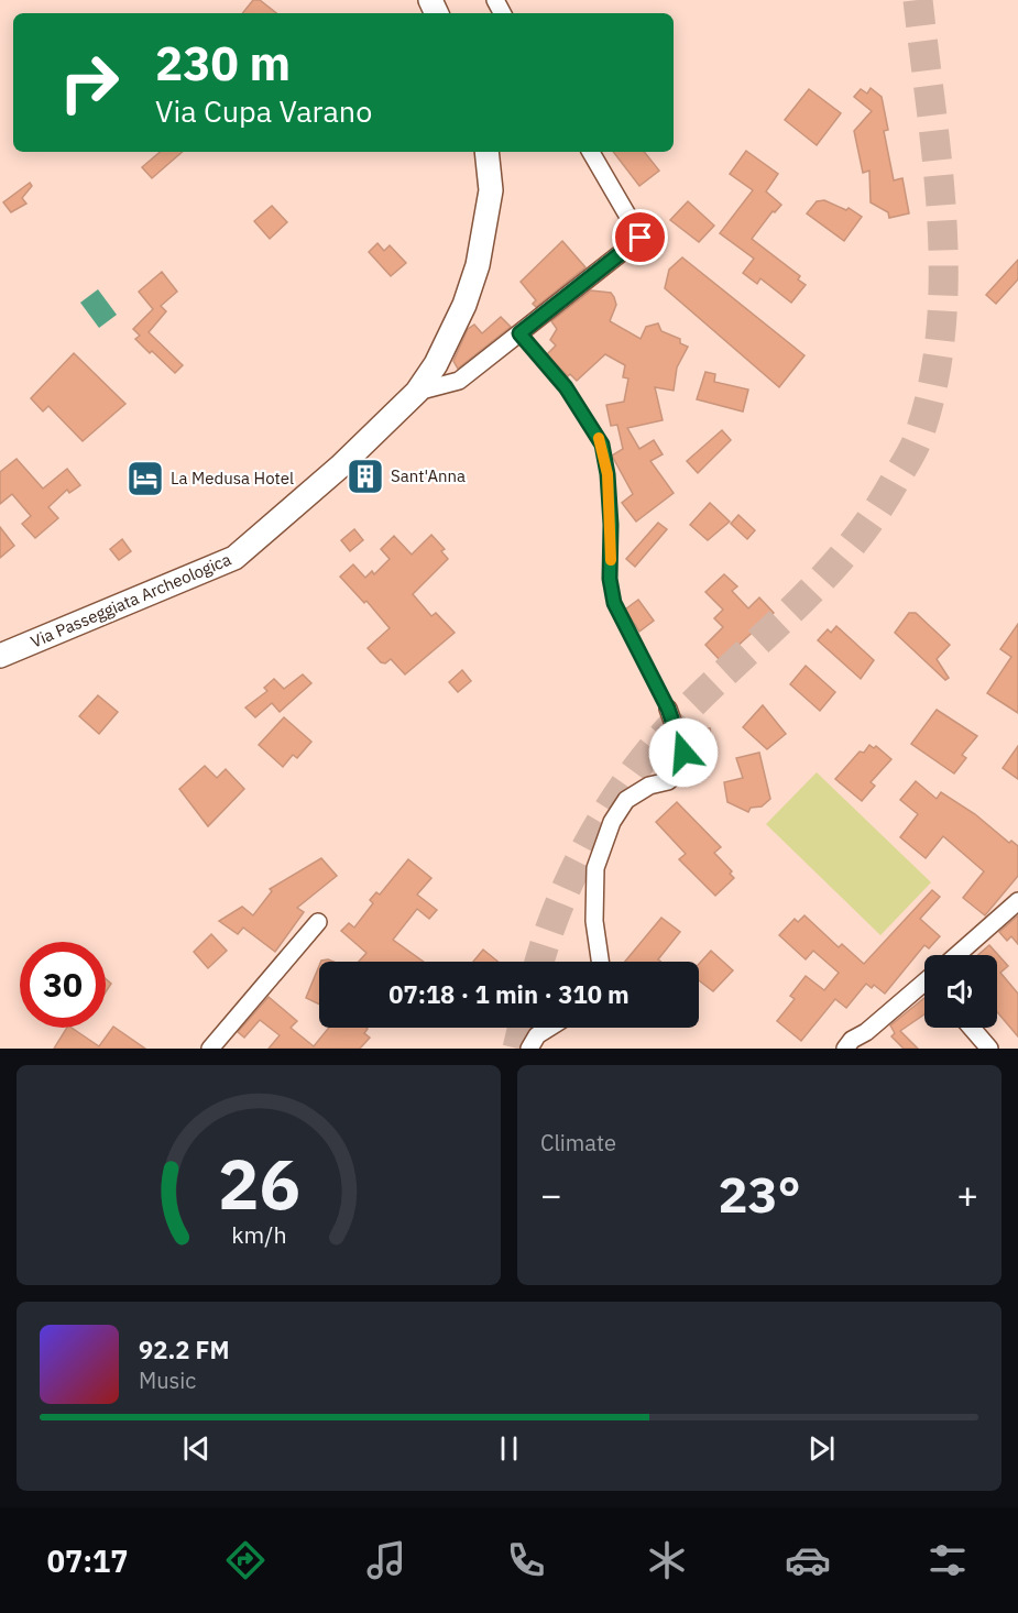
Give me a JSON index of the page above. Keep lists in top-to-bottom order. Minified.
{"streets":{"street":["Via Passeggiata Archeologica"]},"places":{"building":["Sant'Anna"],"hotel":["La Medusa Hotel"]},"page":{"turn":["230 m","Via Cupa Varano"],"limit":"30","trip":"07:18 · 1 min · 310 m","tile":"Climate","heat":["−","23°","+"],"song":["92.2 FM","Music"],"tabs":"07:17","gauge":["26","km/h"]}}
